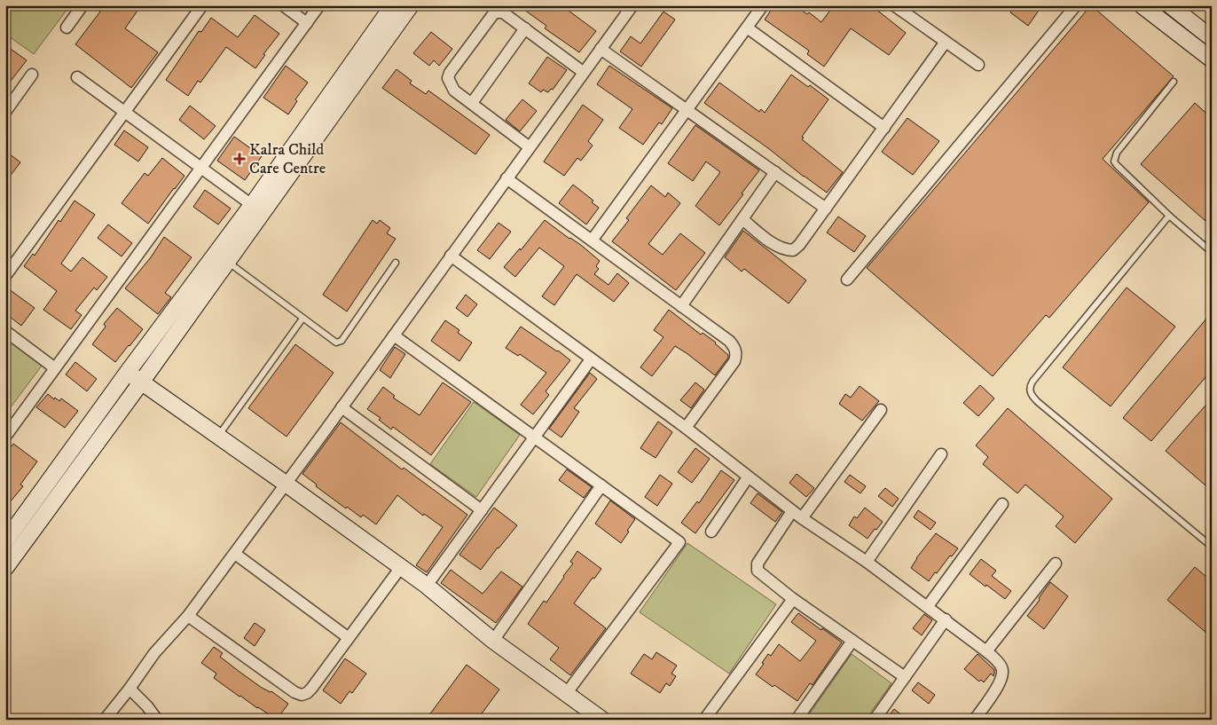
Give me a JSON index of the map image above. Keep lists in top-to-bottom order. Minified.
{"places":{"health":["Kalra Child Care Centre"]}}
